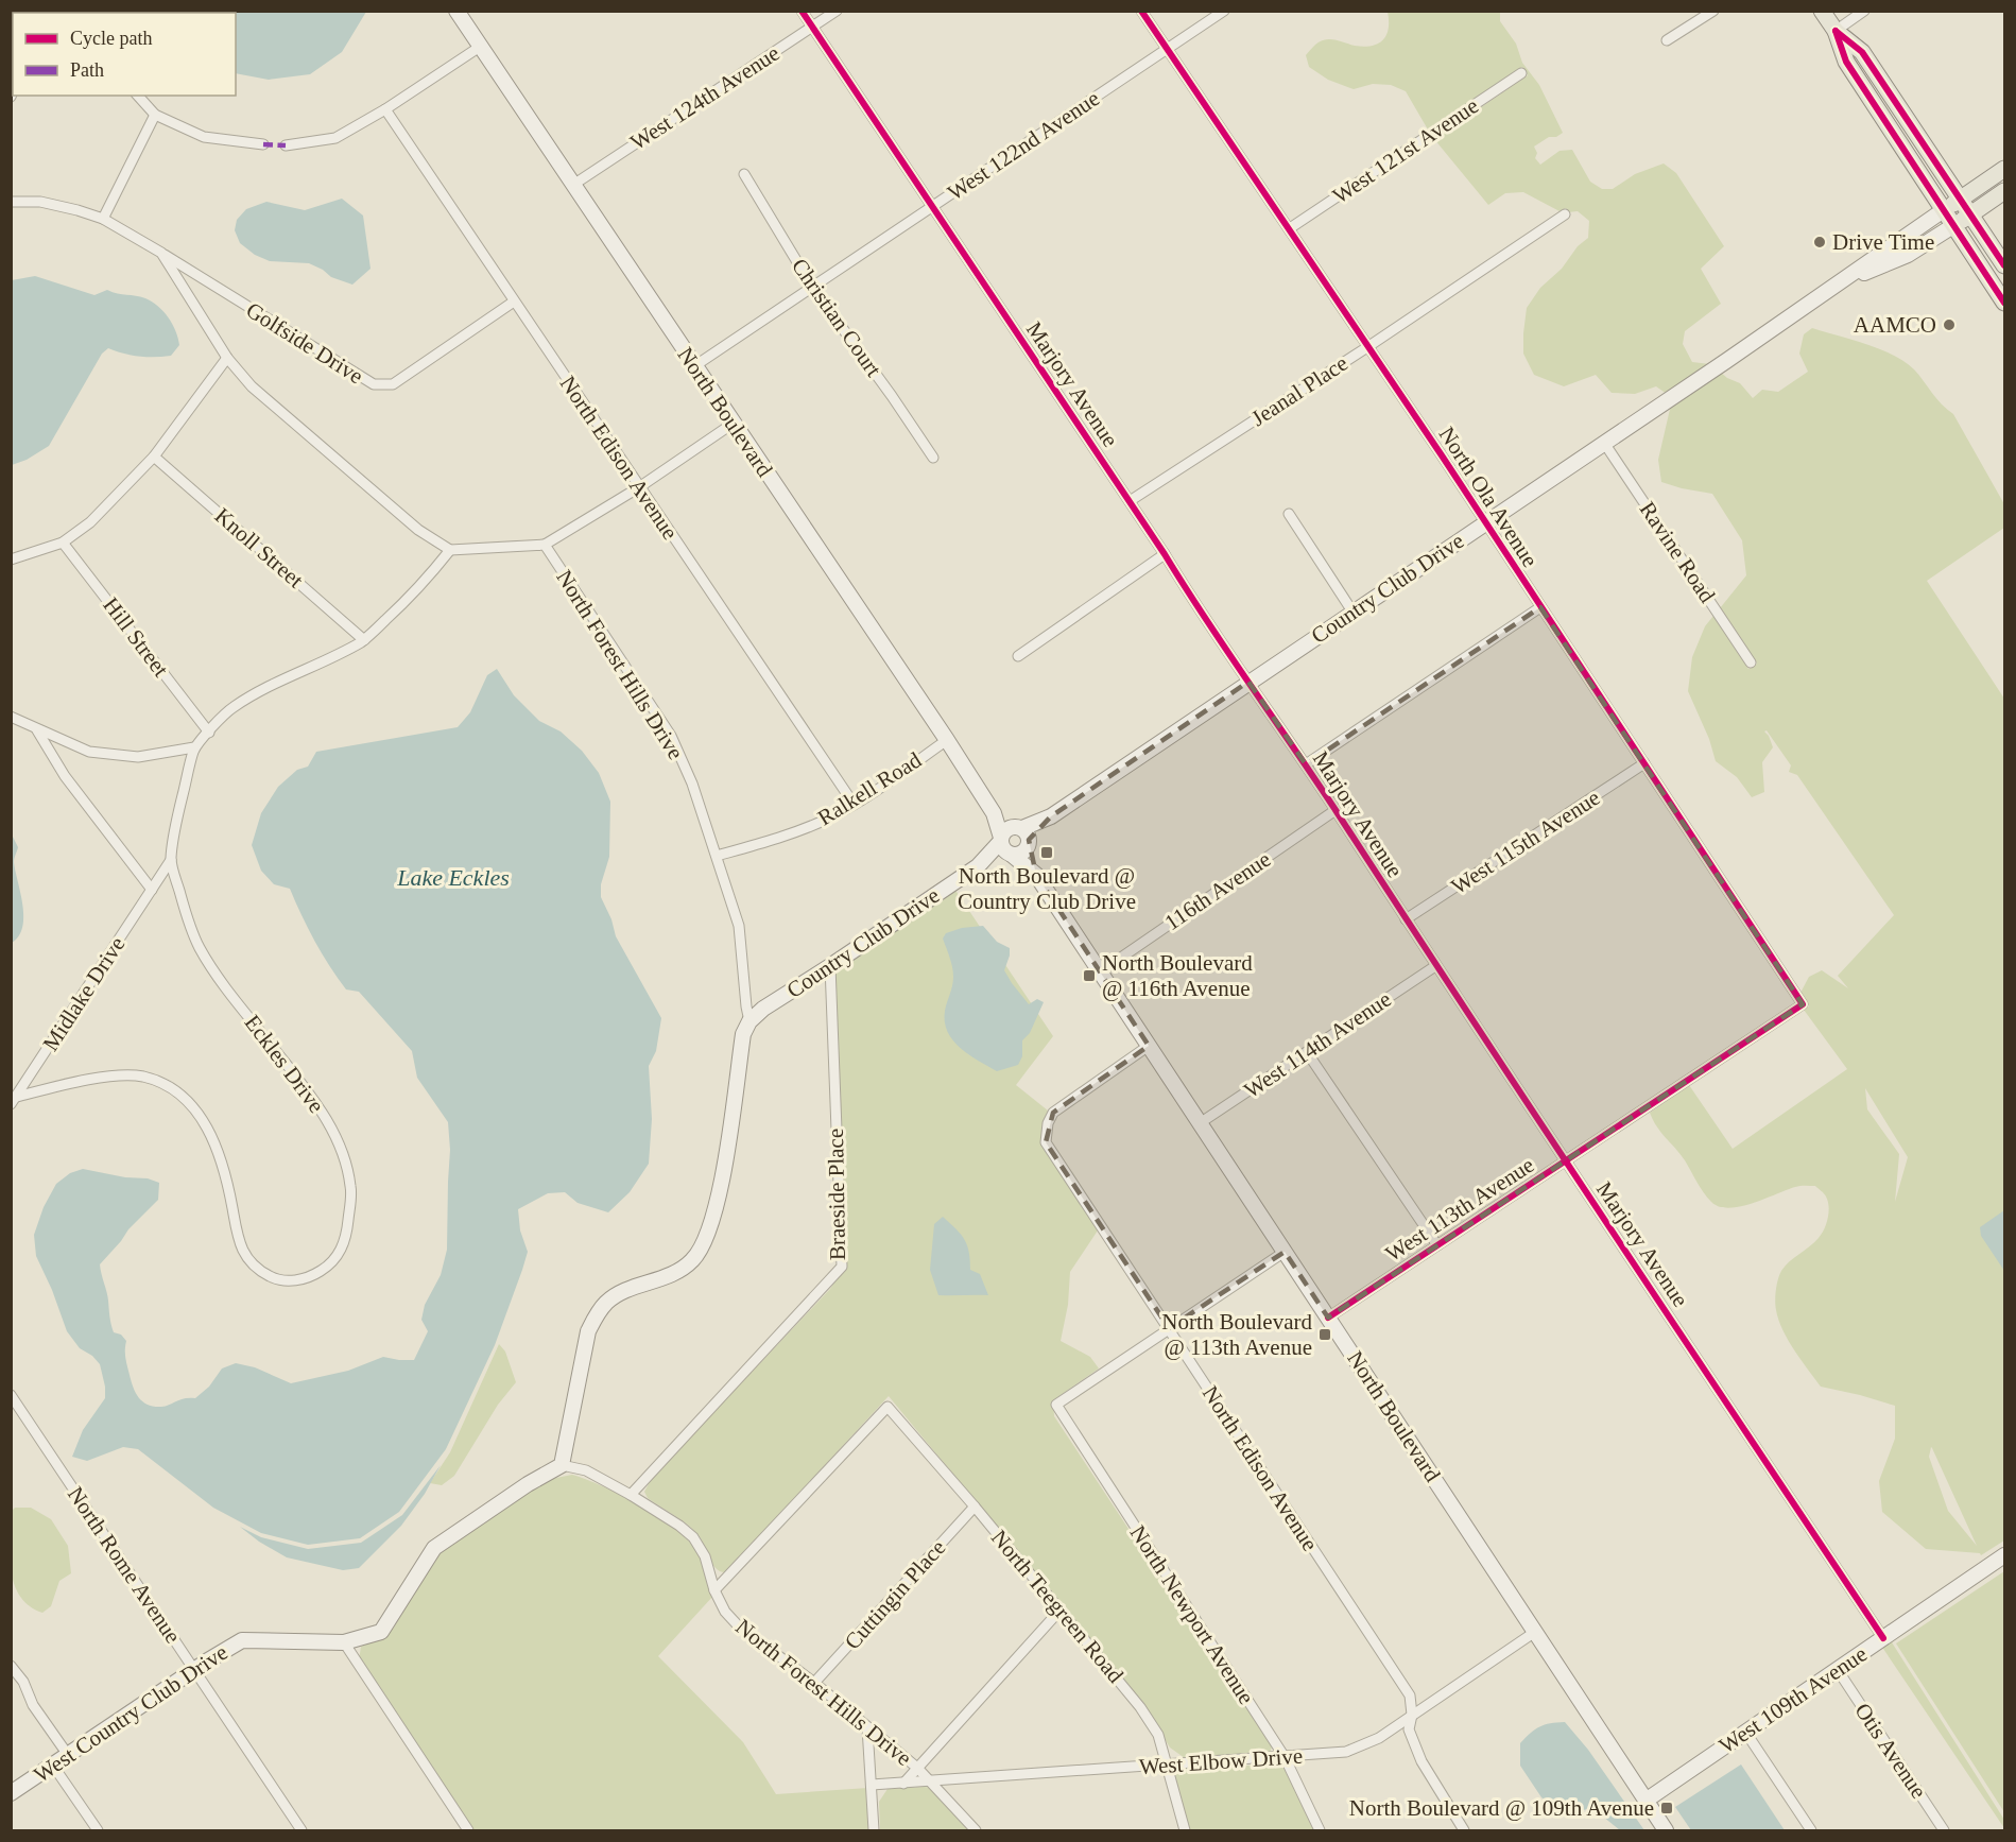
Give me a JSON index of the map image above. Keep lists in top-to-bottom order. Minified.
{"streets":{"street":["West 124th Avenue","West 122nd Avenue","West 121st Avenue","Christian Court","Golfside Drive","Marjory Avenue","Jeanal Place","North Boulevard","North Edison Avenue","North Ola Avenue","Knoll Street","Ravine Road","Country Club Drive","Hill Street","North Forest Hills Drive","Ralkell Road","West 115th Avenue","116th Avenue","Midlake Drive","West 114th Avenue","Eckles Drive","Braeside Place","West 113th Avenue","North Rome Avenue","Cuttingin Place","North Teegreen Road","North Newport Avenue","West 109th Avenue","West Country Club Drive","Otis Avenue","West Elbow Drive"]},"crossings":[["West 124th Avenue","Marjory Avenue"],["West 124th Avenue","North Boulevard"],["West 122nd Avenue","Christian Court"],["West 122nd Avenue","Marjory Avenue"],["West 122nd Avenue","North Boulevard"],["West 122nd Avenue","North Ola Avenue"],["West 121st Avenue","North Ola Avenue"],["Golfside Drive","North Edison Avenue"],["Marjory Avenue","Jeanal Place"],["Marjory Avenue","Country Club Drive"],["Marjory Avenue","West 115th Avenue"],["Marjory Avenue","116th Avenue"],["Marjory Avenue","West 114th Avenue"],["Marjory Avenue","West 113th Avenue"],["Marjory Avenue","West 109th Avenue"],["Jeanal Place","North Ola Avenue"],["North Boulevard","North Edison Avenue"],["North Boulevard","Country Club Drive"],["North Boulevard","Ralkell Road"],["North Boulevard","116th Avenue"],["North Boulevard","West 114th Avenue"],["North Boulevard","West 113th Avenue"],["North Boulevard","West 109th Avenue"],["North Boulevard","West Elbow Drive"],["North Edison Avenue","Ralkell Road"],["North Edison Avenue","North Newport Avenue"],["North Edison Avenue","West Elbow Drive"],["North Ola Avenue","Country Club Drive"],["North Ola Avenue","West 115th Avenue"],["North Ola Avenue","West 113th Avenue"],["Knoll Street","Eckles Drive"],["Ravine Road","Country Club Drive"],["Country Club Drive","North Forest Hills Drive"],["Country Club Drive","Braeside Place"],["Hill Street","Eckles Drive"],["North Forest Hills Drive","Ralkell Road"],["North Forest Hills Drive","Eckles Drive"],["North Forest Hills Drive","Braeside Place"],["North Forest Hills Drive","Cuttingin Place"],["North Forest Hills Drive","North Teegreen Road"],["North Forest Hills Drive","West Country Club Drive"],["North Forest Hills Drive","West Elbow Drive"],["Midlake Drive","Eckles Drive"],["North Rome Avenue","West Country Club Drive"],["Cuttingin Place","North Teegreen Road"],["North Teegreen Road","West Elbow Drive"],["North Newport Avenue","West Elbow Drive"],["West 109th Avenue","Otis Avenue"]],"water":["Lake Eckles"],"places":{"other":["Drive Time","AAMCO"],"transit":["North Boulevard @ Country Club Drive","North Boulevard @ 116th Avenue","North Boulevard @ 113th Avenue","North Boulevard @ 109th Avenue"]},"legend":["Cycle path","Path"]}
